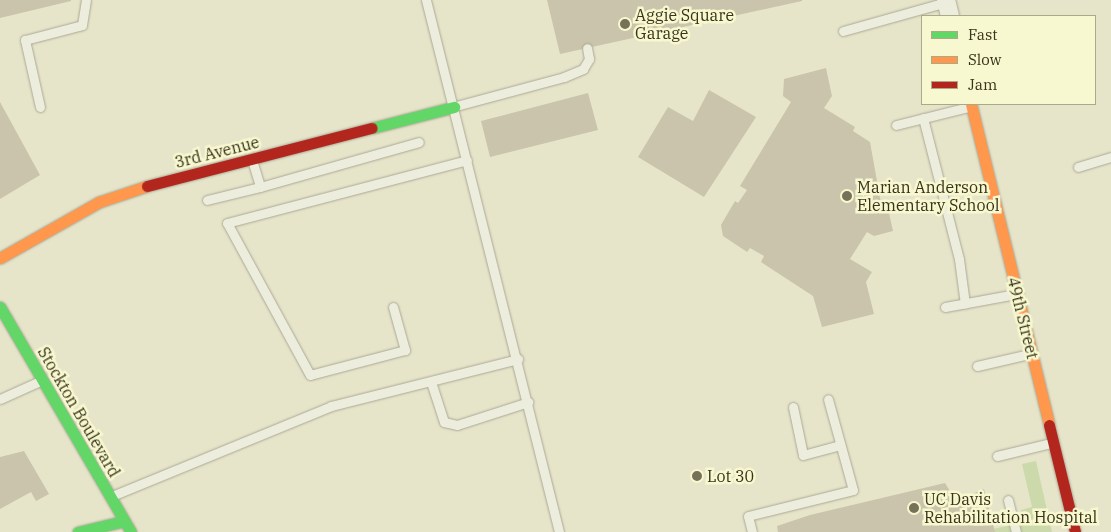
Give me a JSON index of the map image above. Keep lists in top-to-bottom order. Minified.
{"streets":{"street":["3rd Avenue","49th Street","Stockton Boulevard"]},"places":["Aggie Square Garage","Marian Anderson Elementary School","Lot 30","UC Davis Rehabilitation Hospital"],"legend":["Fast","Slow","Jam"]}
